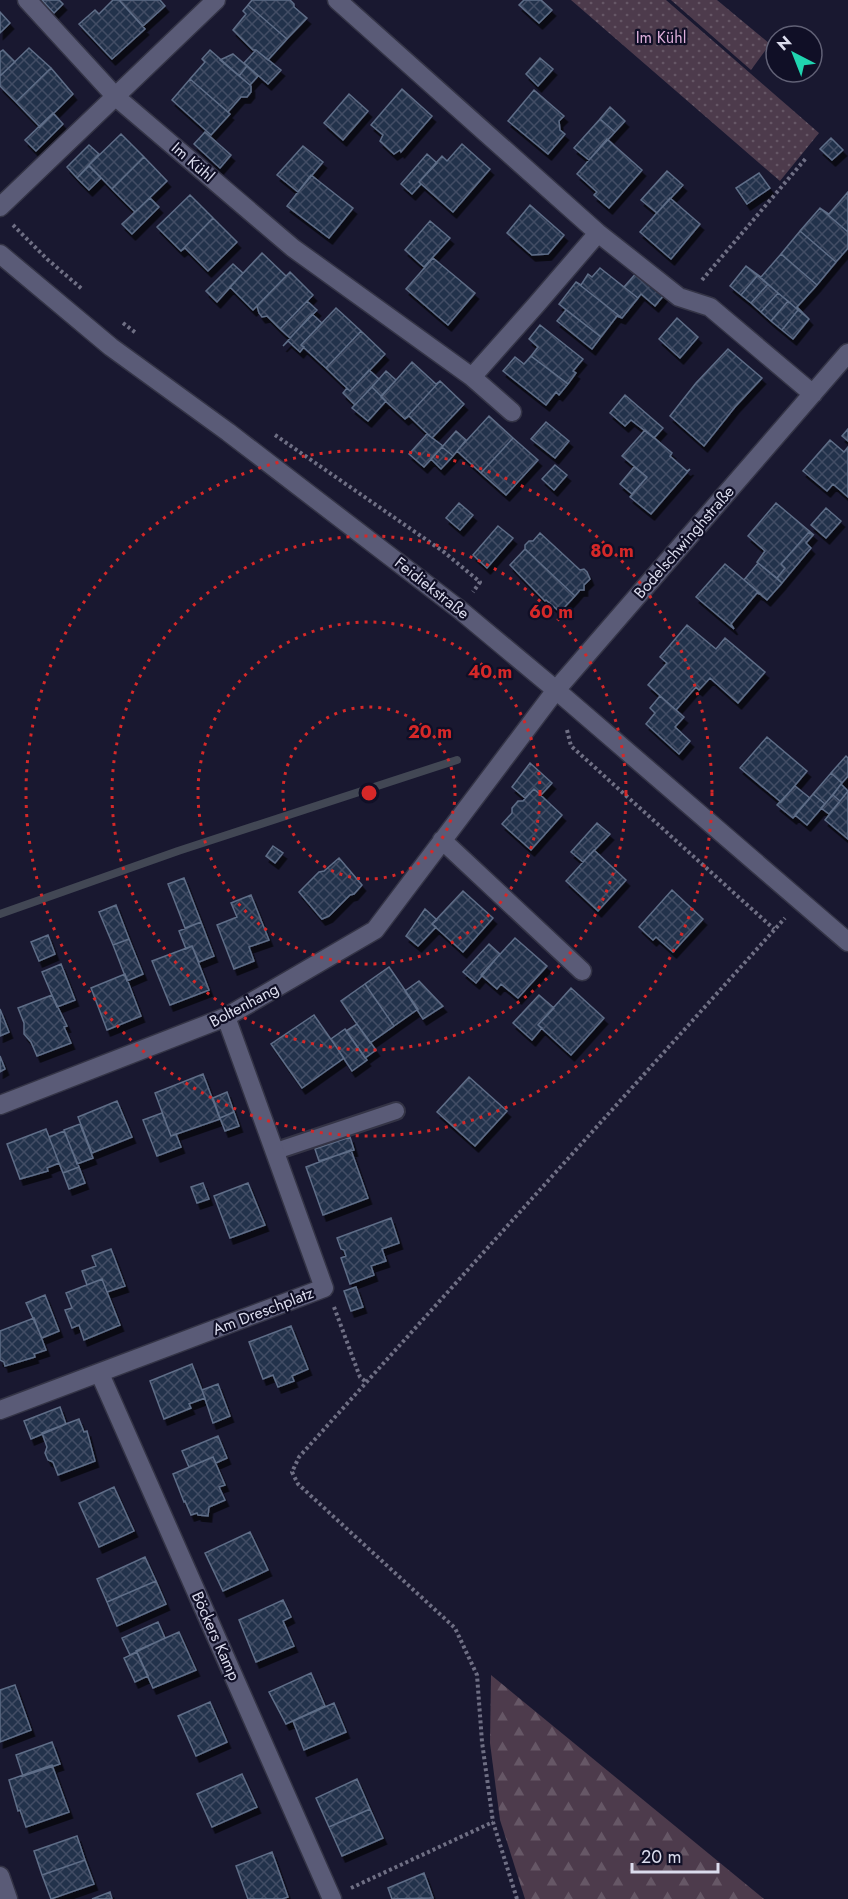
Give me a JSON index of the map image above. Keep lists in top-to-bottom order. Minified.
{"streets":{"street":["Im Kühl","Bodelschwinghstraße","Feidiekstraße","Boltenhang","Am Dreschplatz","Böckers Kamp"]},"crossings":[["Bodelschwinghstraße","Feidiekstraße"],["Bodelschwinghstraße","Boltenhang"],["Feidiekstraße","Boltenhang"],["Boltenhang","Am Dreschplatz"],["Am Dreschplatz","Böckers Kamp"]],"parks":["Im Kühl"],"scale_bar":"20 m","north":"top left","rings":["80 m","60 m","40 m","20 m"]}
